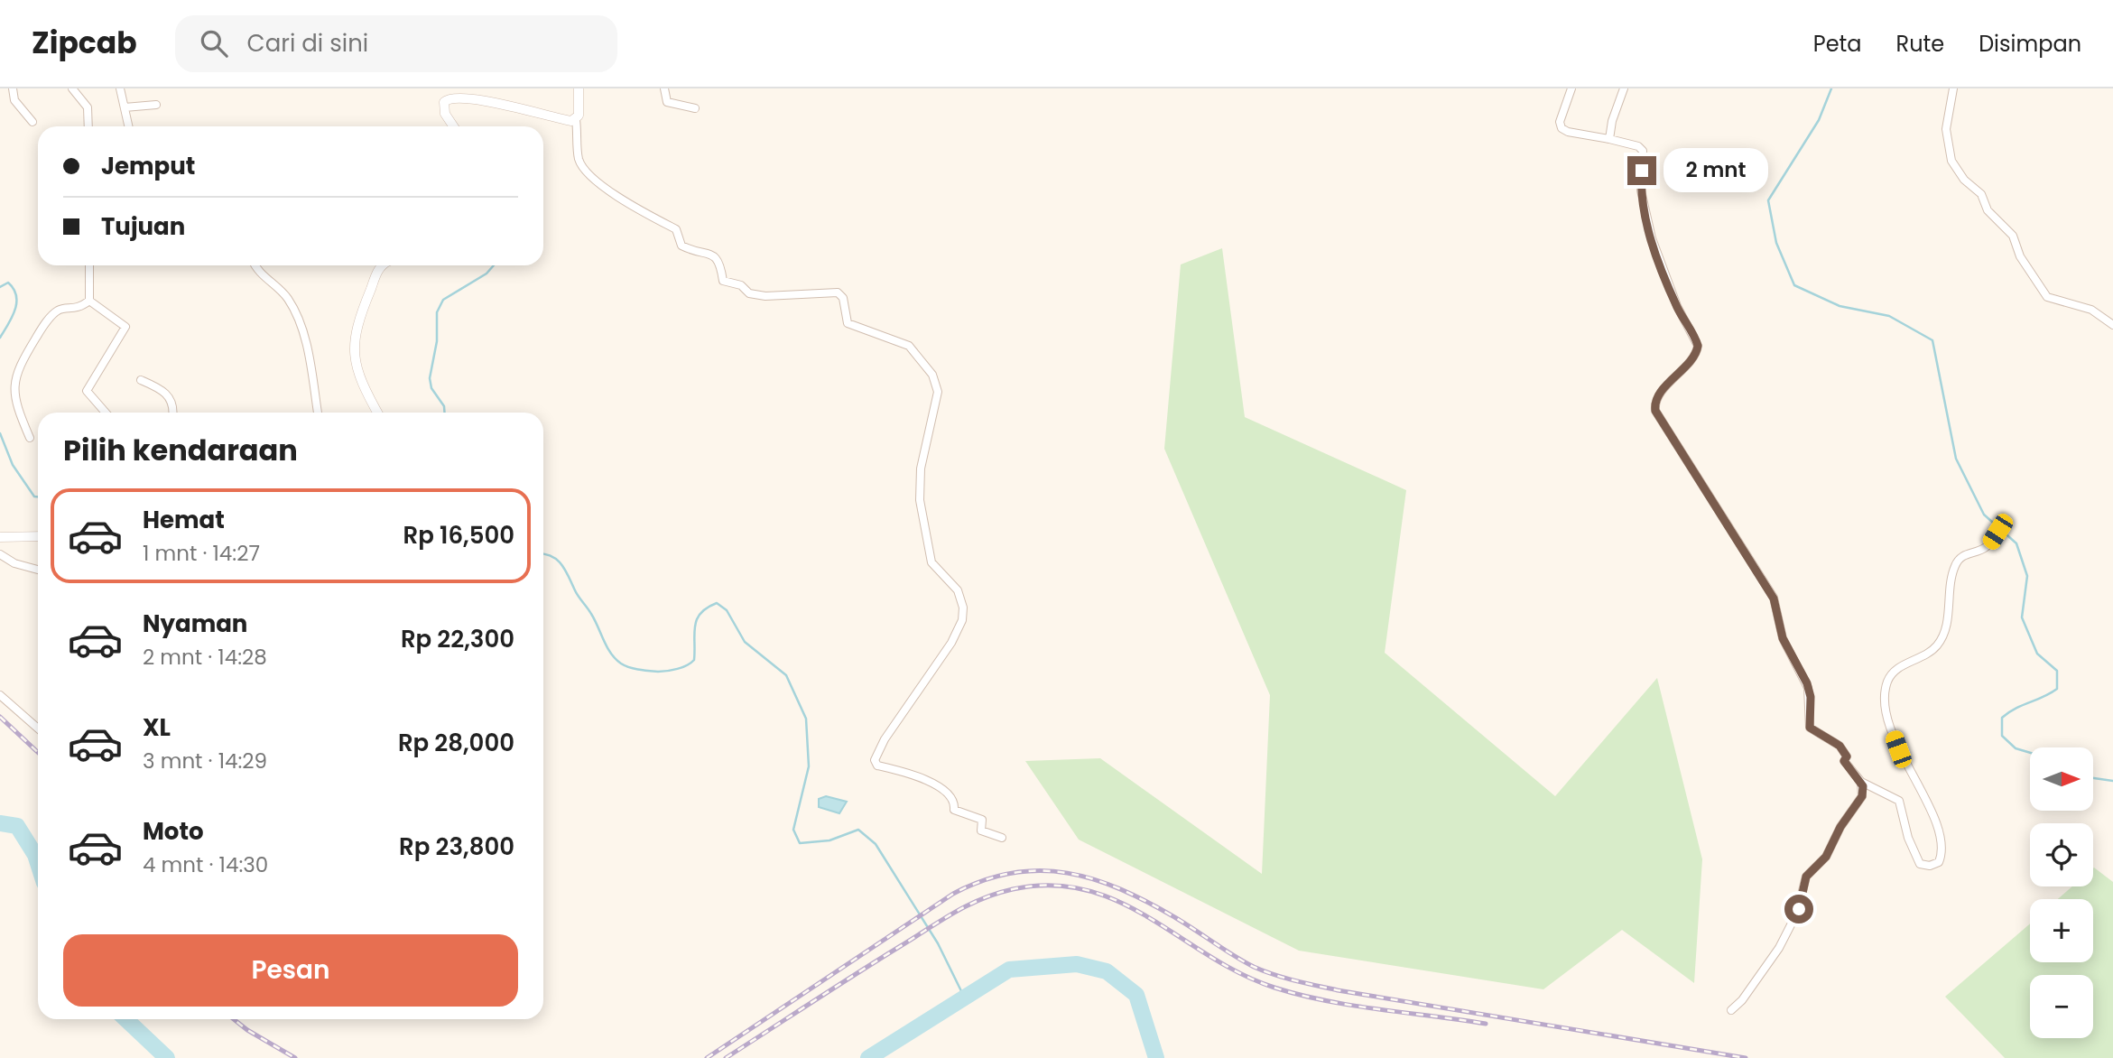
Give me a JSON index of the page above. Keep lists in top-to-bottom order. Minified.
{"north":"right","page":{"header":"Zipcab","search":"Cari di sini","nav":["Peta","Rute","Disimpan"],"banner":["Jemput","Tujuan"],"bubble":"2 mnt","heading":"Pilih kendaraan","list":[{"name":"Hemat","note":"1 mnt · 14:27","value":"Rp 16,500"},{"name":"Nyaman","note":"2 mnt · 14:28","value":"Rp 22,300"},{"name":"XL","note":"3 mnt · 14:29","value":"Rp 28,000"},{"name":"Moto","note":"4 mnt · 14:30","value":"Rp 23,800"}],"map_buttons":["+","−"],"buttons":"Pesan"}}
